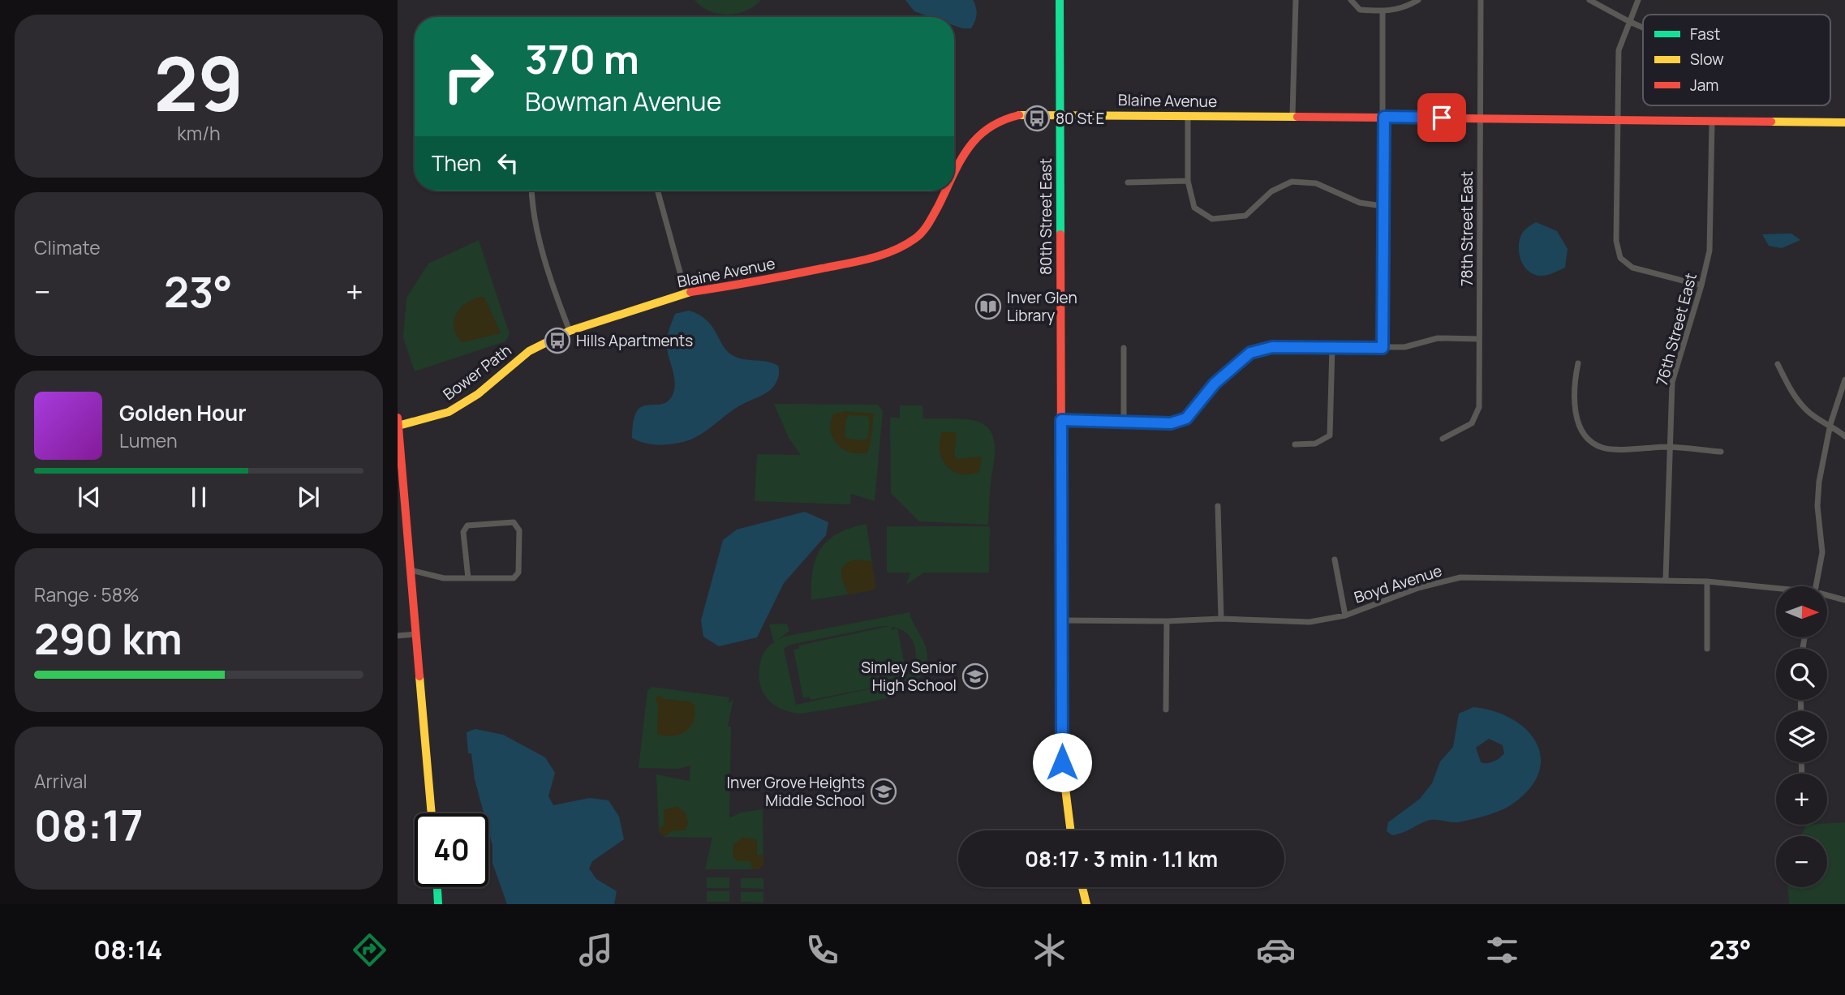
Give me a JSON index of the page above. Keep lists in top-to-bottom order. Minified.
{"streets":{"street":["Blaine Avenue","80th Street East","78th Street East","76th Street East","Bower Path","Boyd Avenue"]},"crossings":[["Blaine Avenue","80th Street East"],["Blaine Avenue","78th Street East"],["Blaine Avenue","76th Street East"],["Blaine Avenue","Bower Path"],["80th Street East","Boyd Avenue"],["76th Street East","Boyd Avenue"]],"places":{"bus stop":["80 St E","Hills Apartments"],"library":["Inver Glen Library"],"school or university":["Simley Senior High School","Inver Grove Heights Middle School"]},"legend":["Fast","Slow","Jam"],"north":"right","page":{"tile":[["29","km/h"],"Climate",["Range · 58%","290 km"],["Arrival","08:17"]],"turn":["370 m","Bowman Avenue"],"then":"Then","heat":["−","23°","+"],"song":["Golden Hour","Lumen"],"map_buttons":["+","−"],"limit":"40","trip":"08:17 · 3 min · 1.1 km","tabs":["08:14","23°"]}}
